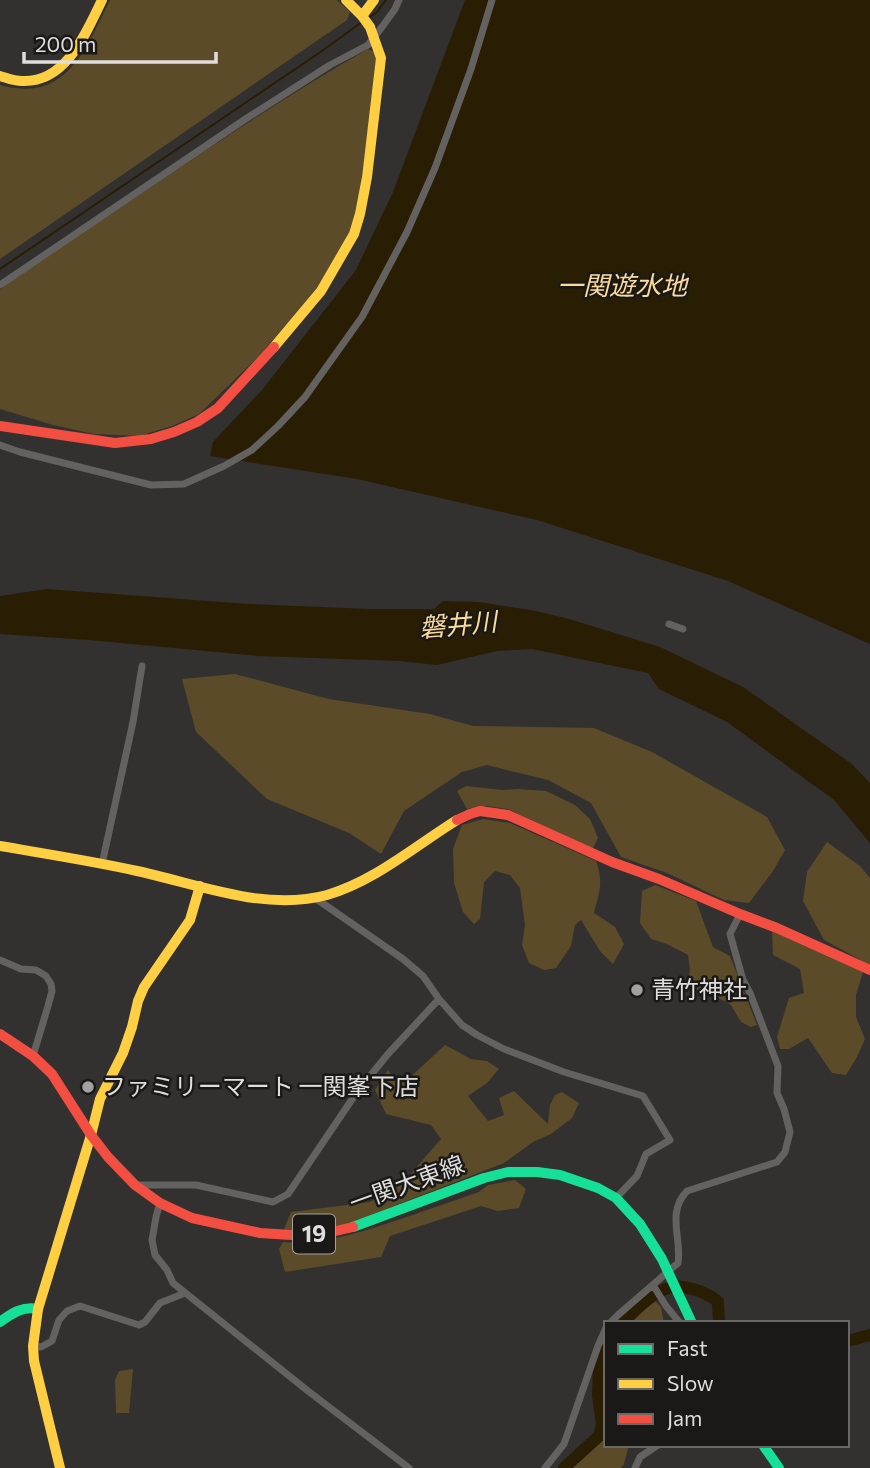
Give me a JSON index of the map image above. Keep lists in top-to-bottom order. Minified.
{"streets":{"street":["一関大東線","19"]},"water":["一関遊水地","磐井川"],"places":["青竹神社","ファミリーマート 一関峯下店"],"legend":["Fast","Slow","Jam"],"scale_bar":"200 m"}
